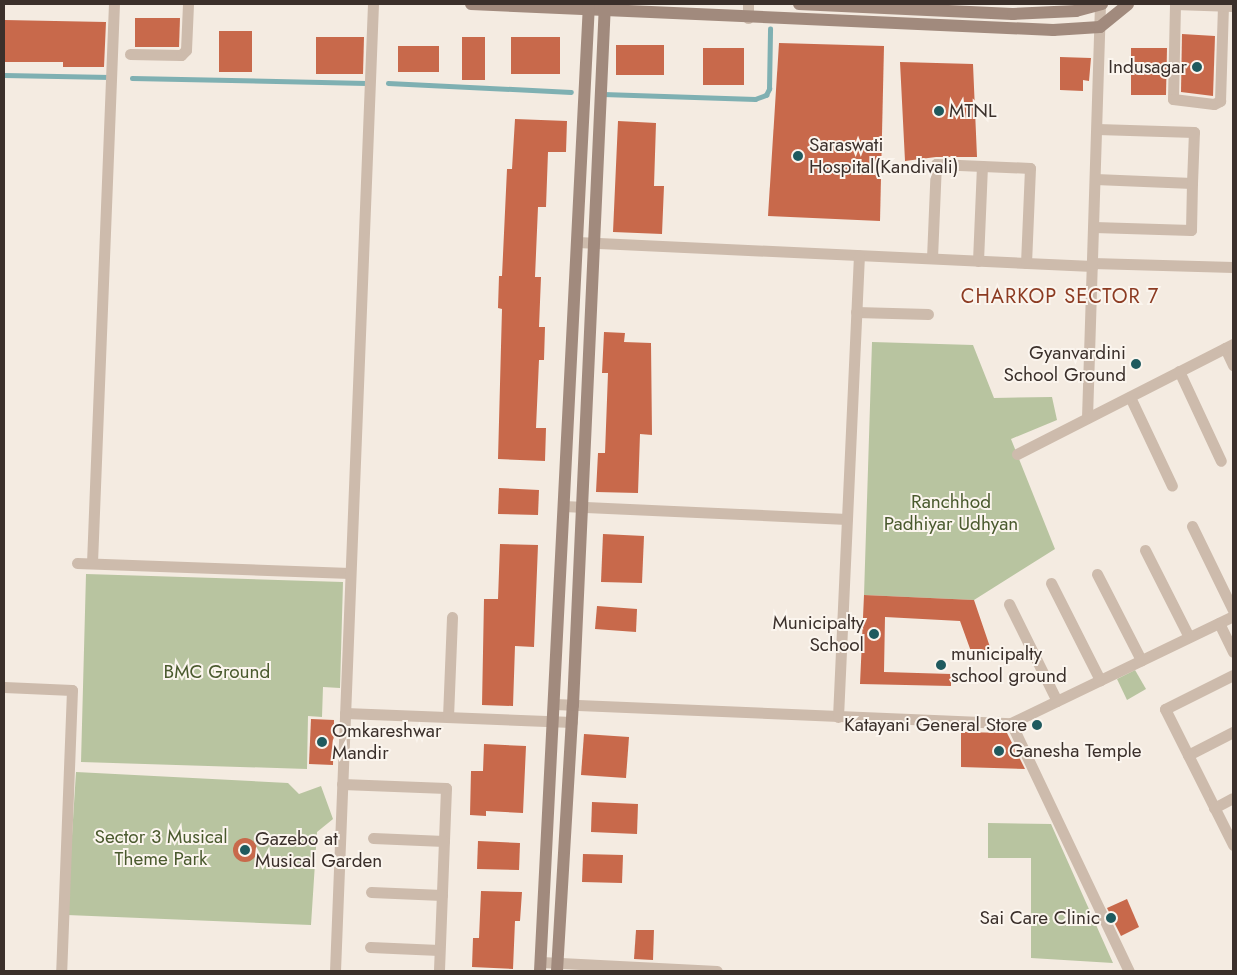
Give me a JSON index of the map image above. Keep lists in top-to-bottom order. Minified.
{"districts":["CHARKOP SECTOR 7"],"parks":["Ranchhod Padhiyar Udhyan","BMC Ground","Sector 3 Musical Theme Park"],"places":["Indusagar","MTNL","Saraswati Hospital(Kandivali)","Gyanvardini School Ground","Municipalty School","municipalty school ground","Katayani General Store","Omkareshwar Mandir","Ganesha Temple","Gazebo at Musical Garden","Sai Care Clinic"]}
